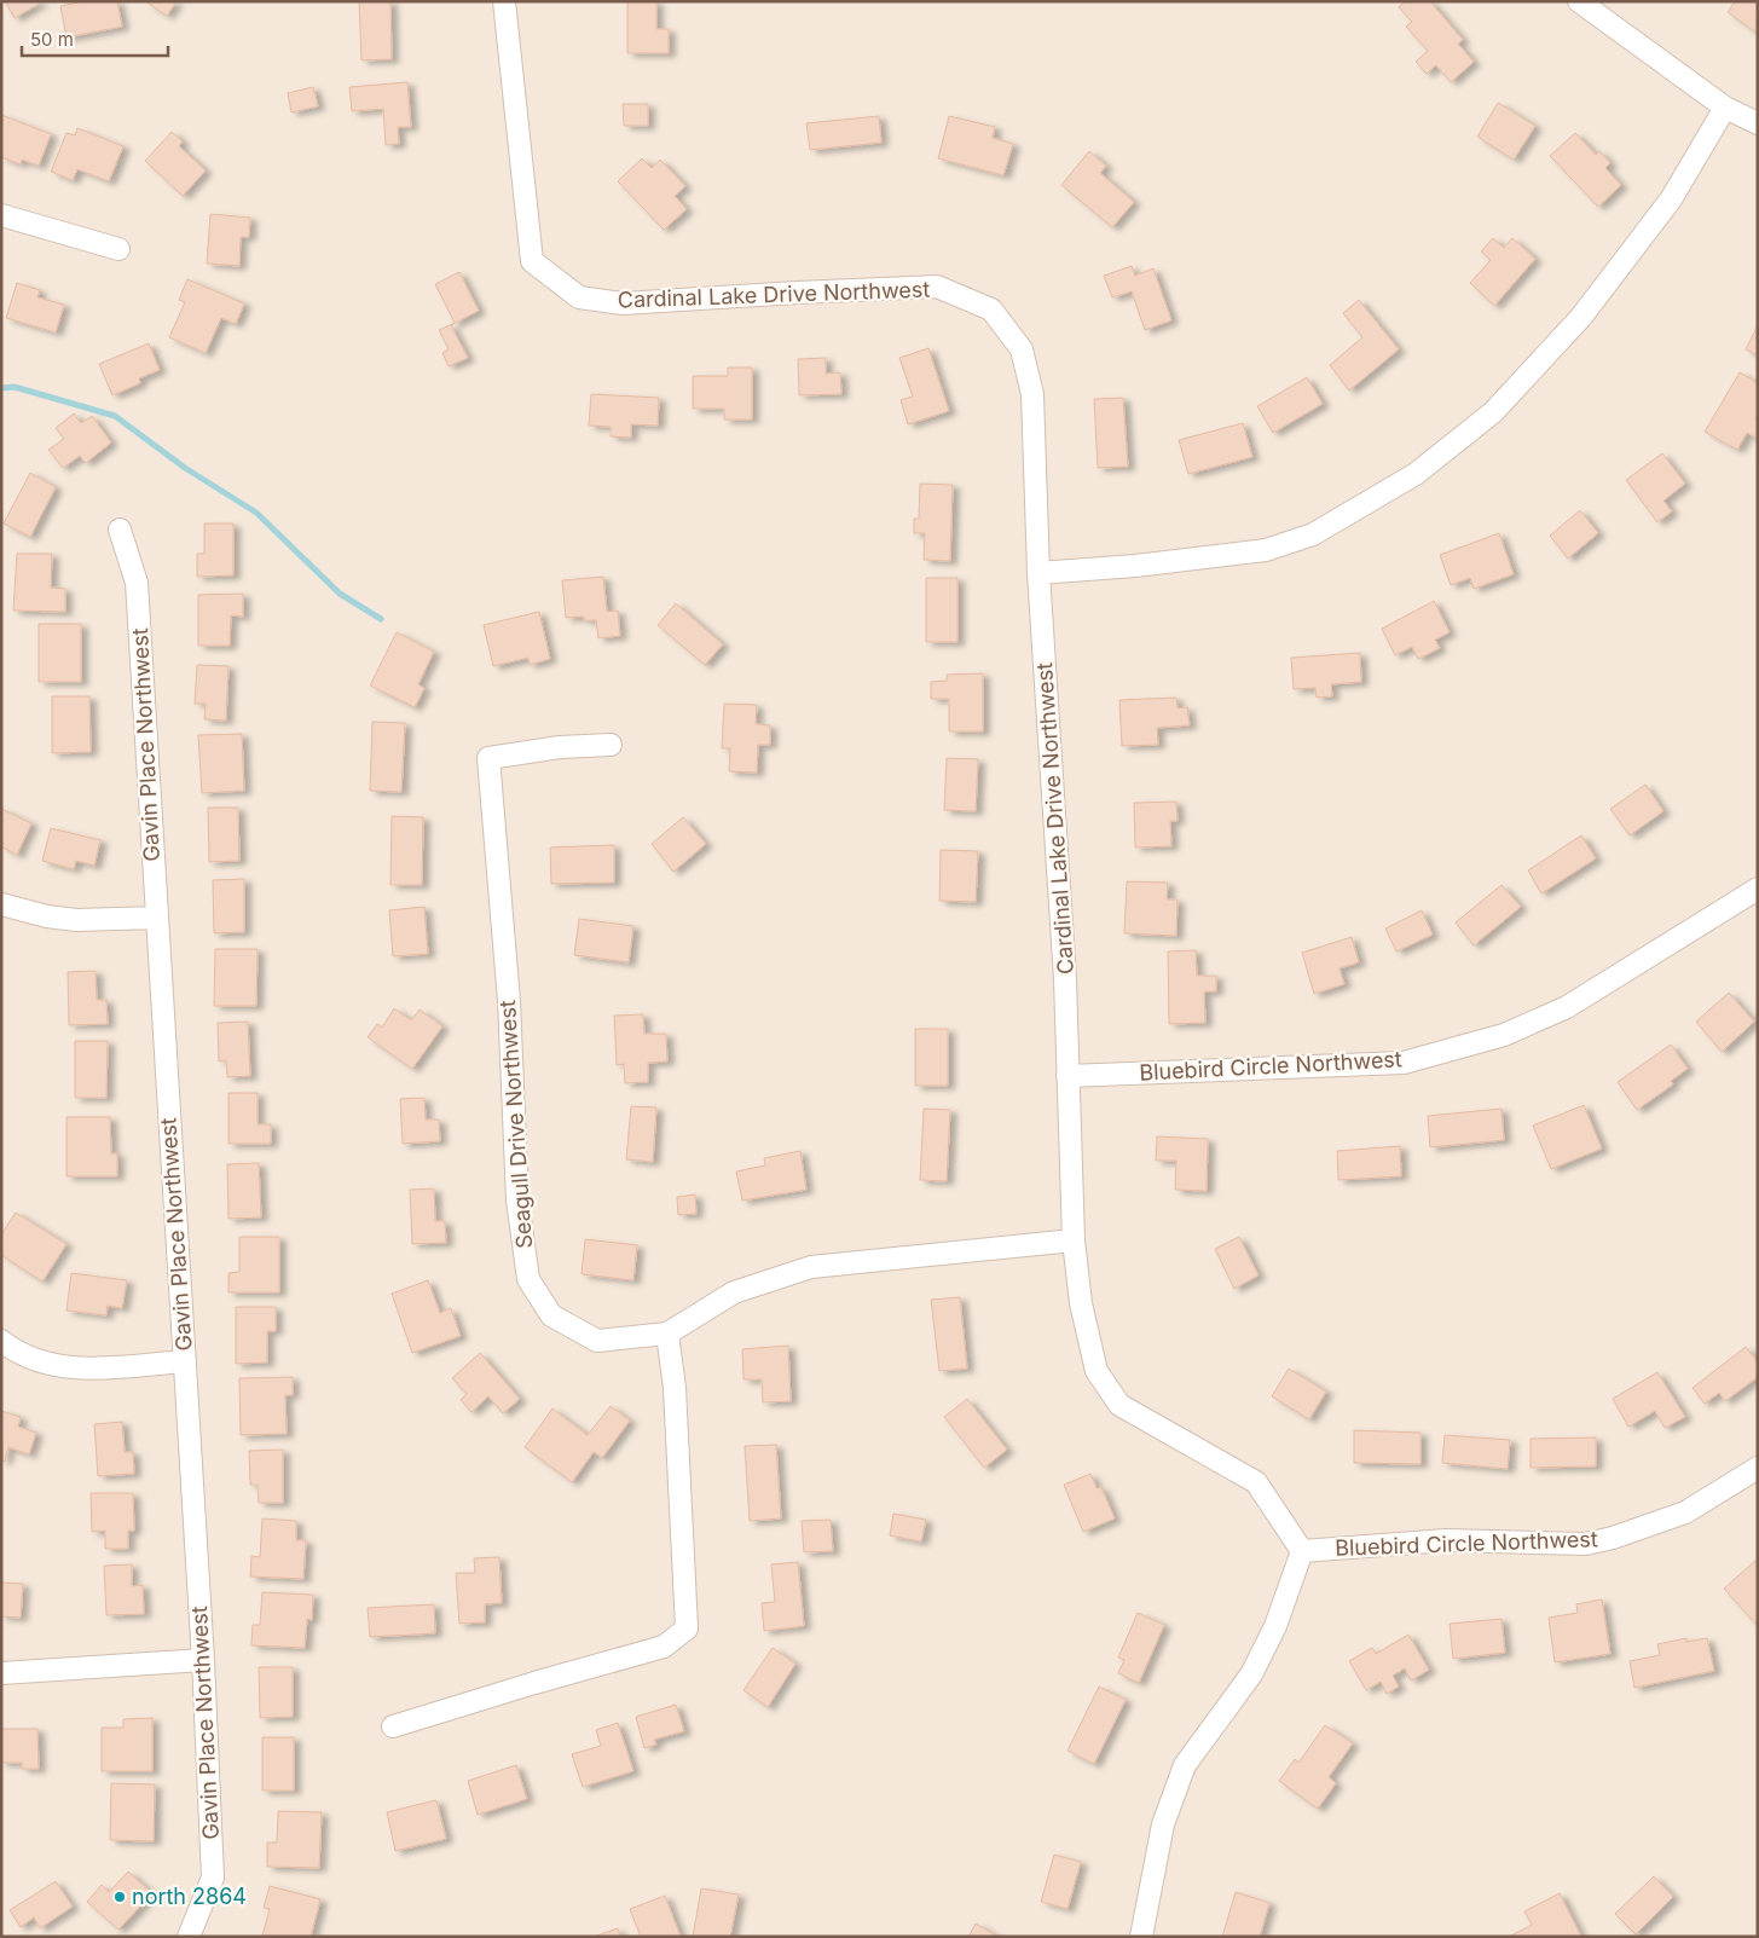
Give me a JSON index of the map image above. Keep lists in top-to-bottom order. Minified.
{"streets":{"street":["Cardinal Lake Drive Northwest","Gavin Place Northwest","Bluebird Circle Northwest","Seagull Drive Northwest"]},"crossings":[["Cardinal Lake Drive Northwest","Bluebird Circle Northwest"],["Cardinal Lake Drive Northwest","Seagull Drive Northwest"]],"places":["north 2864"],"scale_bar":"50 m"}
